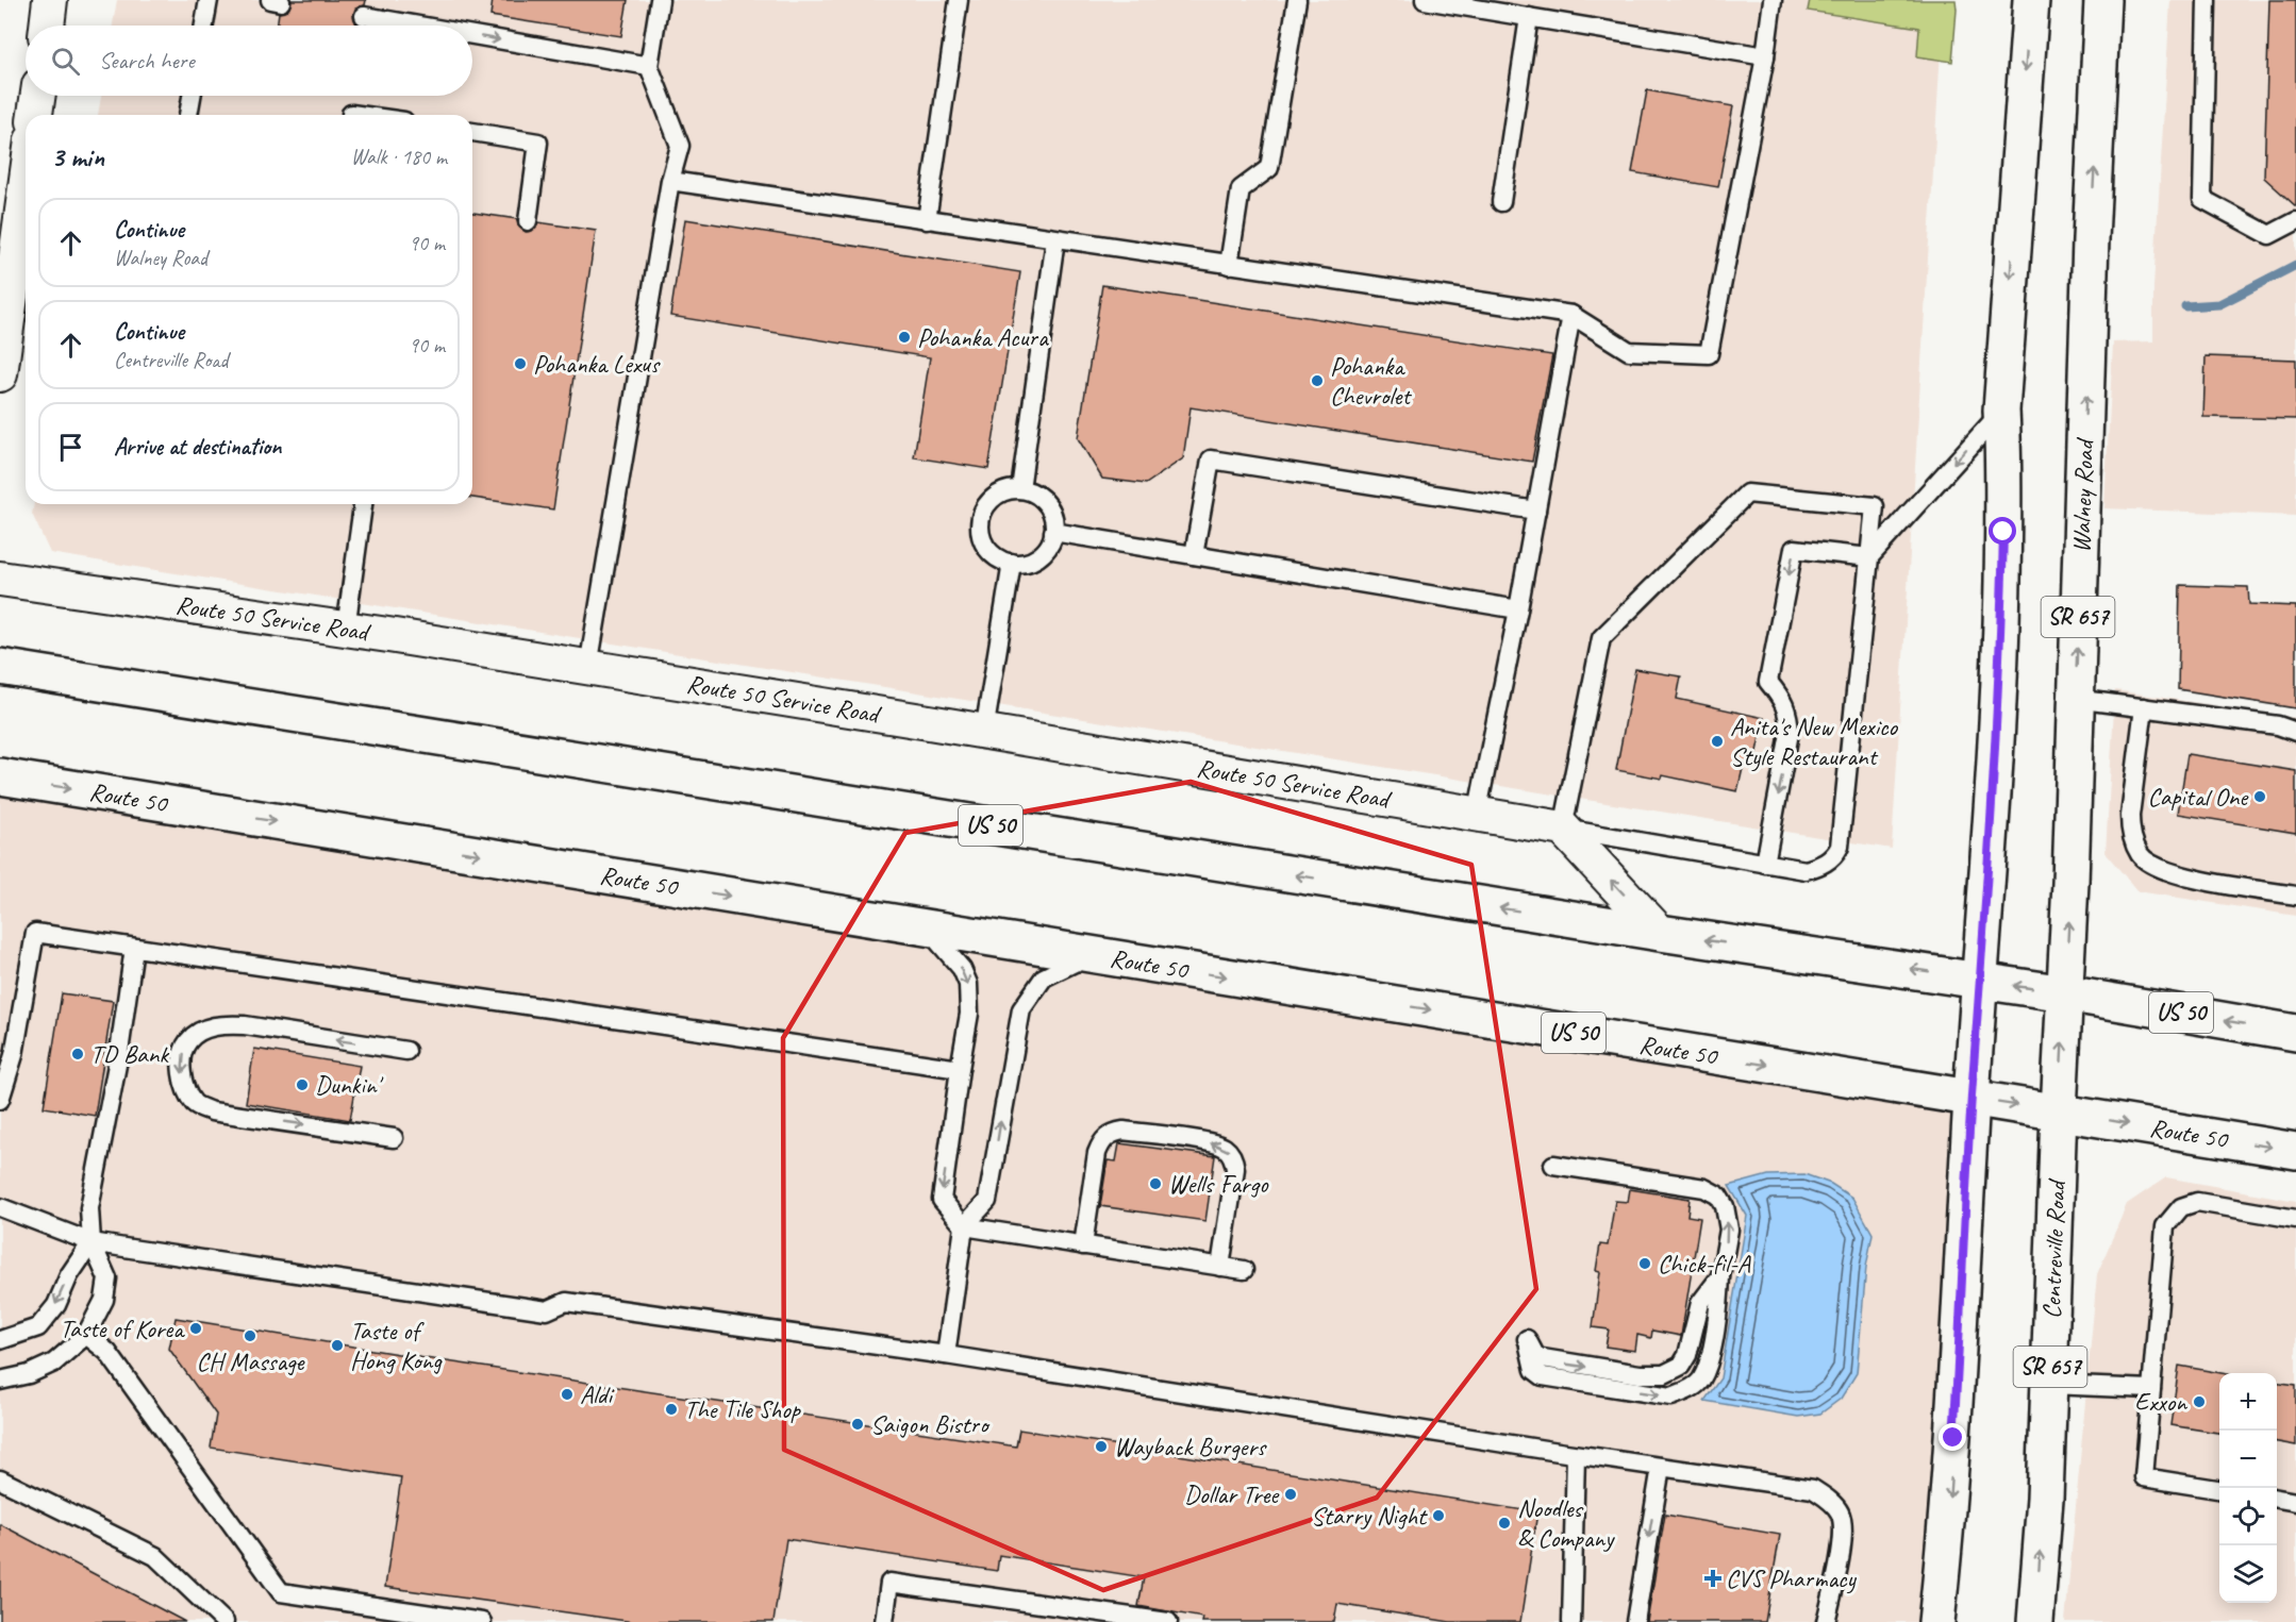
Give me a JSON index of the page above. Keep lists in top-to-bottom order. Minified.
{"streets":{"main road":["Walney Road","SR 657","Route 50","US 50","Centreville Road"],"street":["Route 50 Service Road"]},"crossings":[["Walney Road","US 50"],["Walney Road","Centreville Road"],["Route 50","Centreville Road"],["US 50","Centreville Road"]],"places":{"other":["Pohanka Acura","Pohanka Lexus","Pohanka Chevrolet","Anita's New Mexico Style Restaurant","Capital One","TD Bank","Dunkin'","Wells Fargo","Chick-fil-A","Taste of Korea","CH Massage","Taste of Hong Kong","Aldi","Exxon","The Tile Shop","Saigon Bistro","Wayback Burgers","Dollar Tree","Starry Night","Noodles & Company"],"health":["CVS Pharmacy"]},"page":{"search":"Search here","heading":["3 min","Walk · 180 m"],"list":[["Continue","Walney Road","90 m"],["Continue","Centreville Road","90 m"],"Arrive at destination"],"map_buttons":["+","−"]}}
